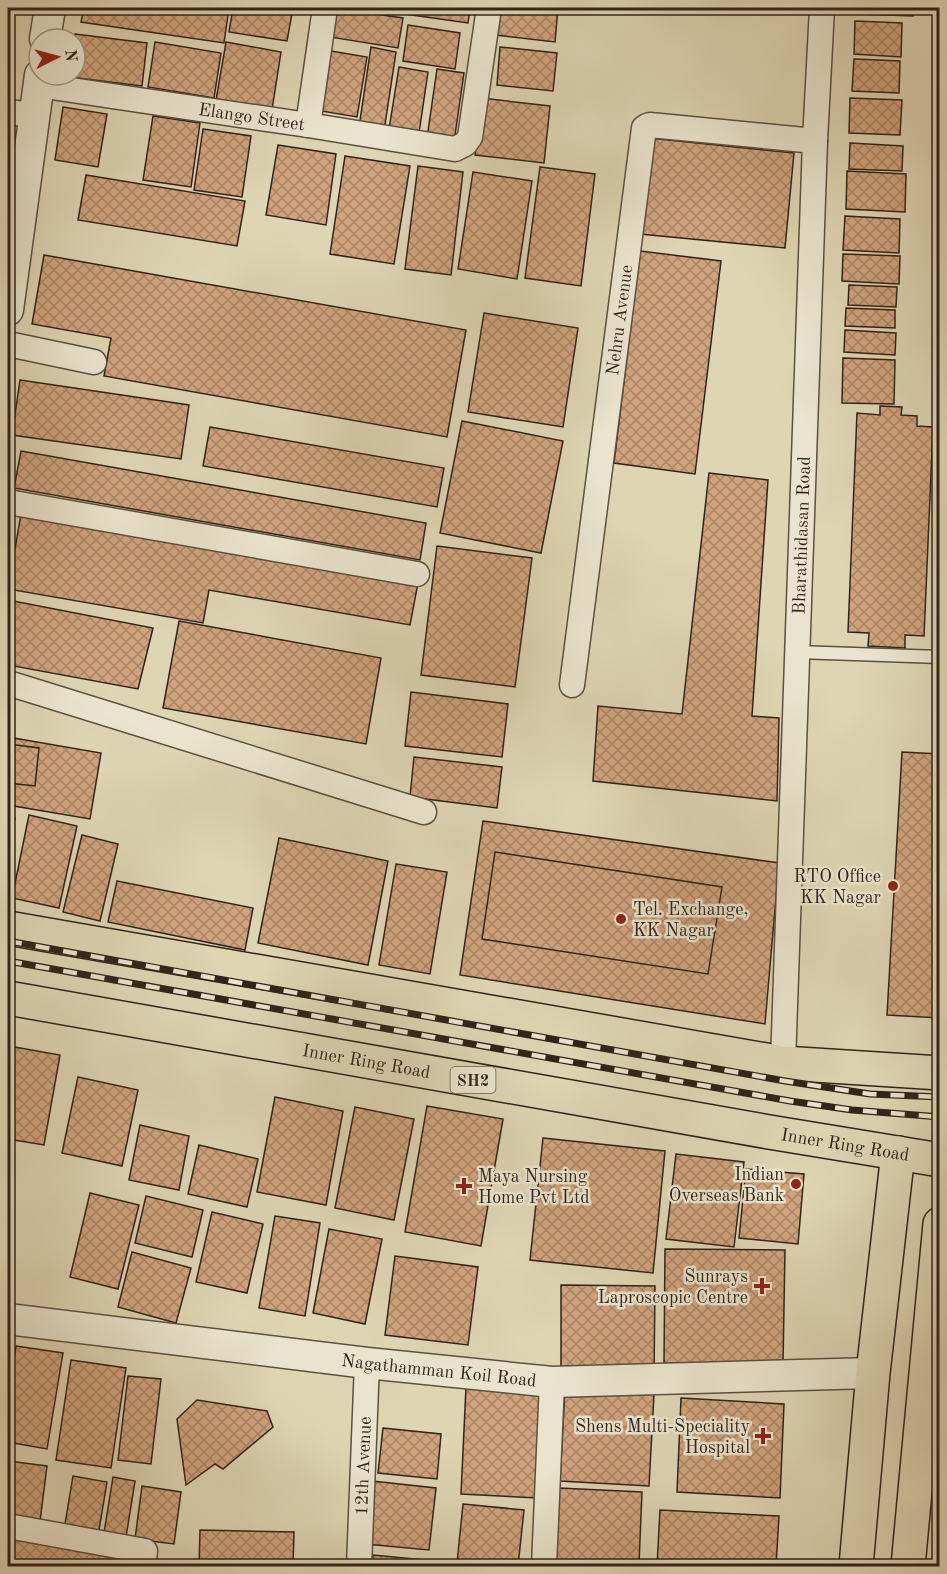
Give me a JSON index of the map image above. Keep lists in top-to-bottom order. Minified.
{"streets":{"main road":["Inner Ring Road","SH2"],"street":["Elango Street","Nehru Avenue","Bharathidasan Road","Nagathamman Koil Road","12th Avenue"]},"crossings":[["Nehru Avenue","Bharathidasan Road"],["Nagathamman Koil Road","12th Avenue"]],"places":{"other":["RTO Office KK Nagar","Tel. Exchange, KK Nagar","Indian Overseas Bank"],"health":["Maya Nursing Home Pvt Ltd","Sunrays Laproscopic Centre","Shens Multi-Speciality Hospital"]},"north":"right"}
